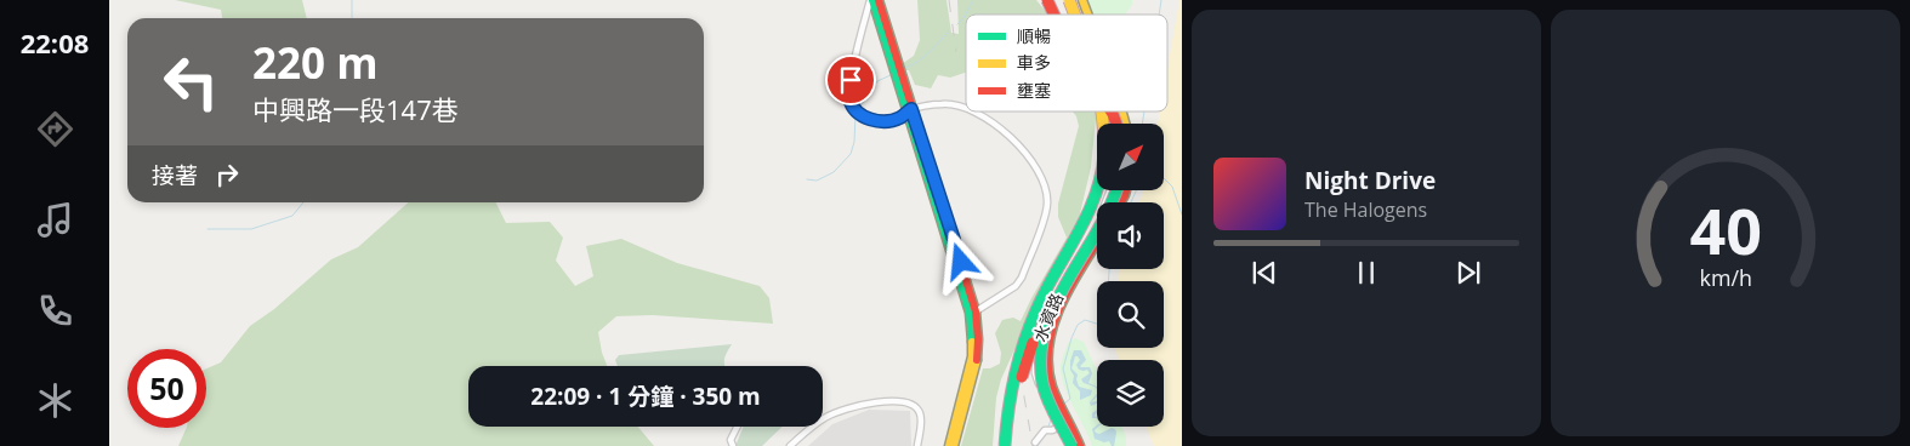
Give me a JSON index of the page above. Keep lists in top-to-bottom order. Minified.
{"streets":{"street":["水資路"]},"legend":["順暢","車多","壅塞"],"north":"top right","page":{"tabs":"22:08","turn":["220 m","中興路一段147巷"],"then":"接著","song":["Night Drive","The Halogens"],"limit":"50","trip":"22:09 · 1 分鐘 · 350 m","gauge":["40","km/h"]}}
